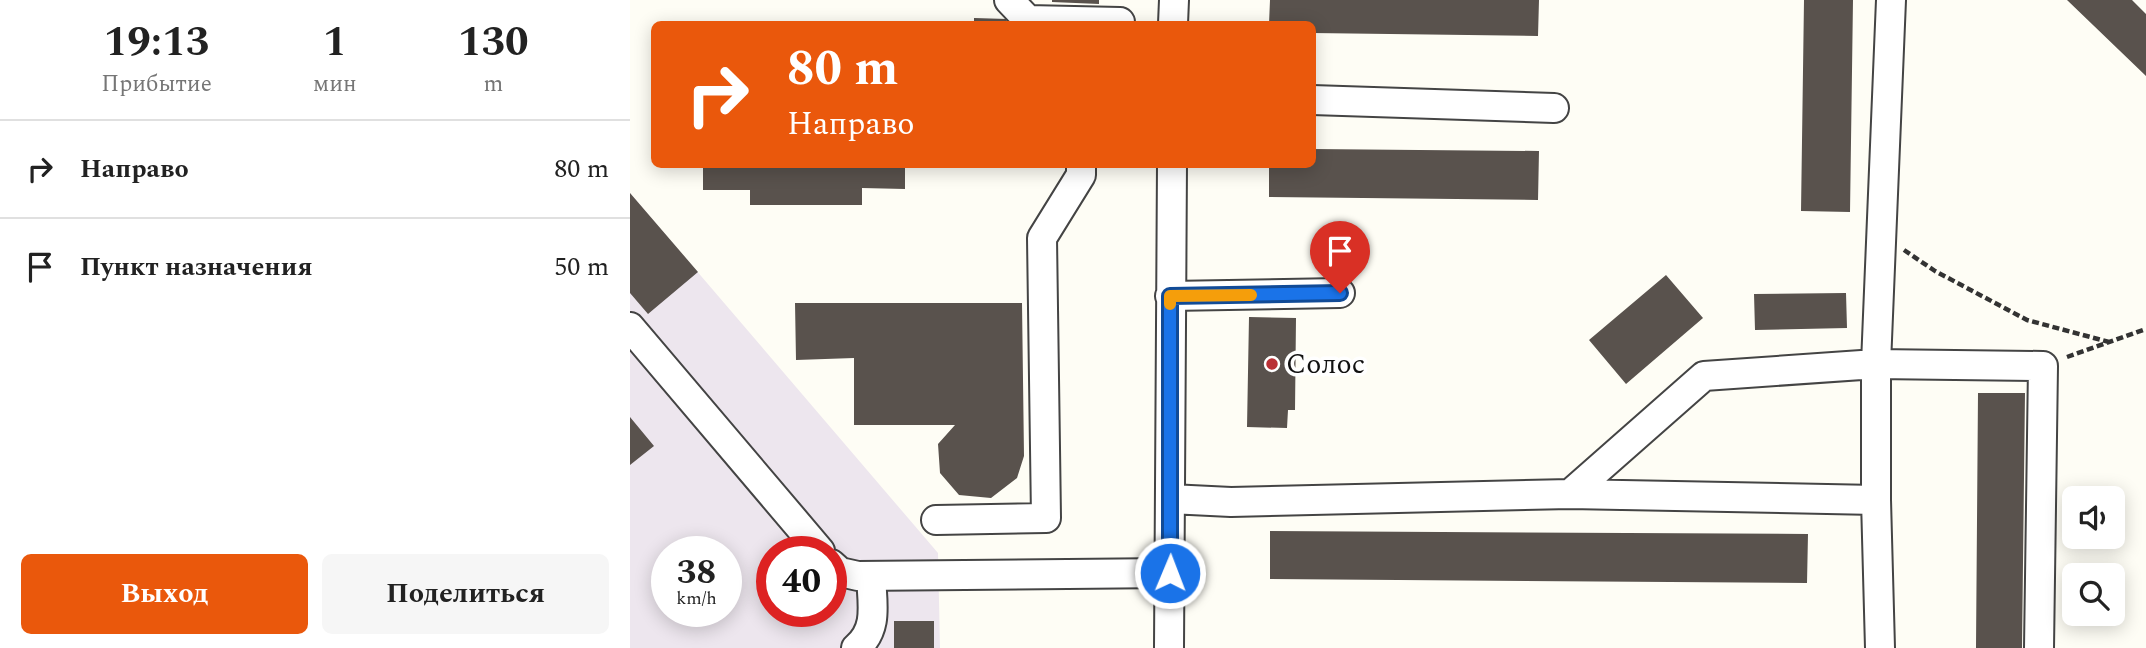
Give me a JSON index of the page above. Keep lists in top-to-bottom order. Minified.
{"places":["Солос"],"page":{"eta":["19:13","Прибытие","1","мин","130","m"],"turn":["80 m","Направо"],"list":[{"name":"Направо","value":"80 m"},{"name":"Пункт назначения","value":"50 m"}],"speed":"38 km/h","limit":"40","buttons":["Выход","Поделиться"]}}
